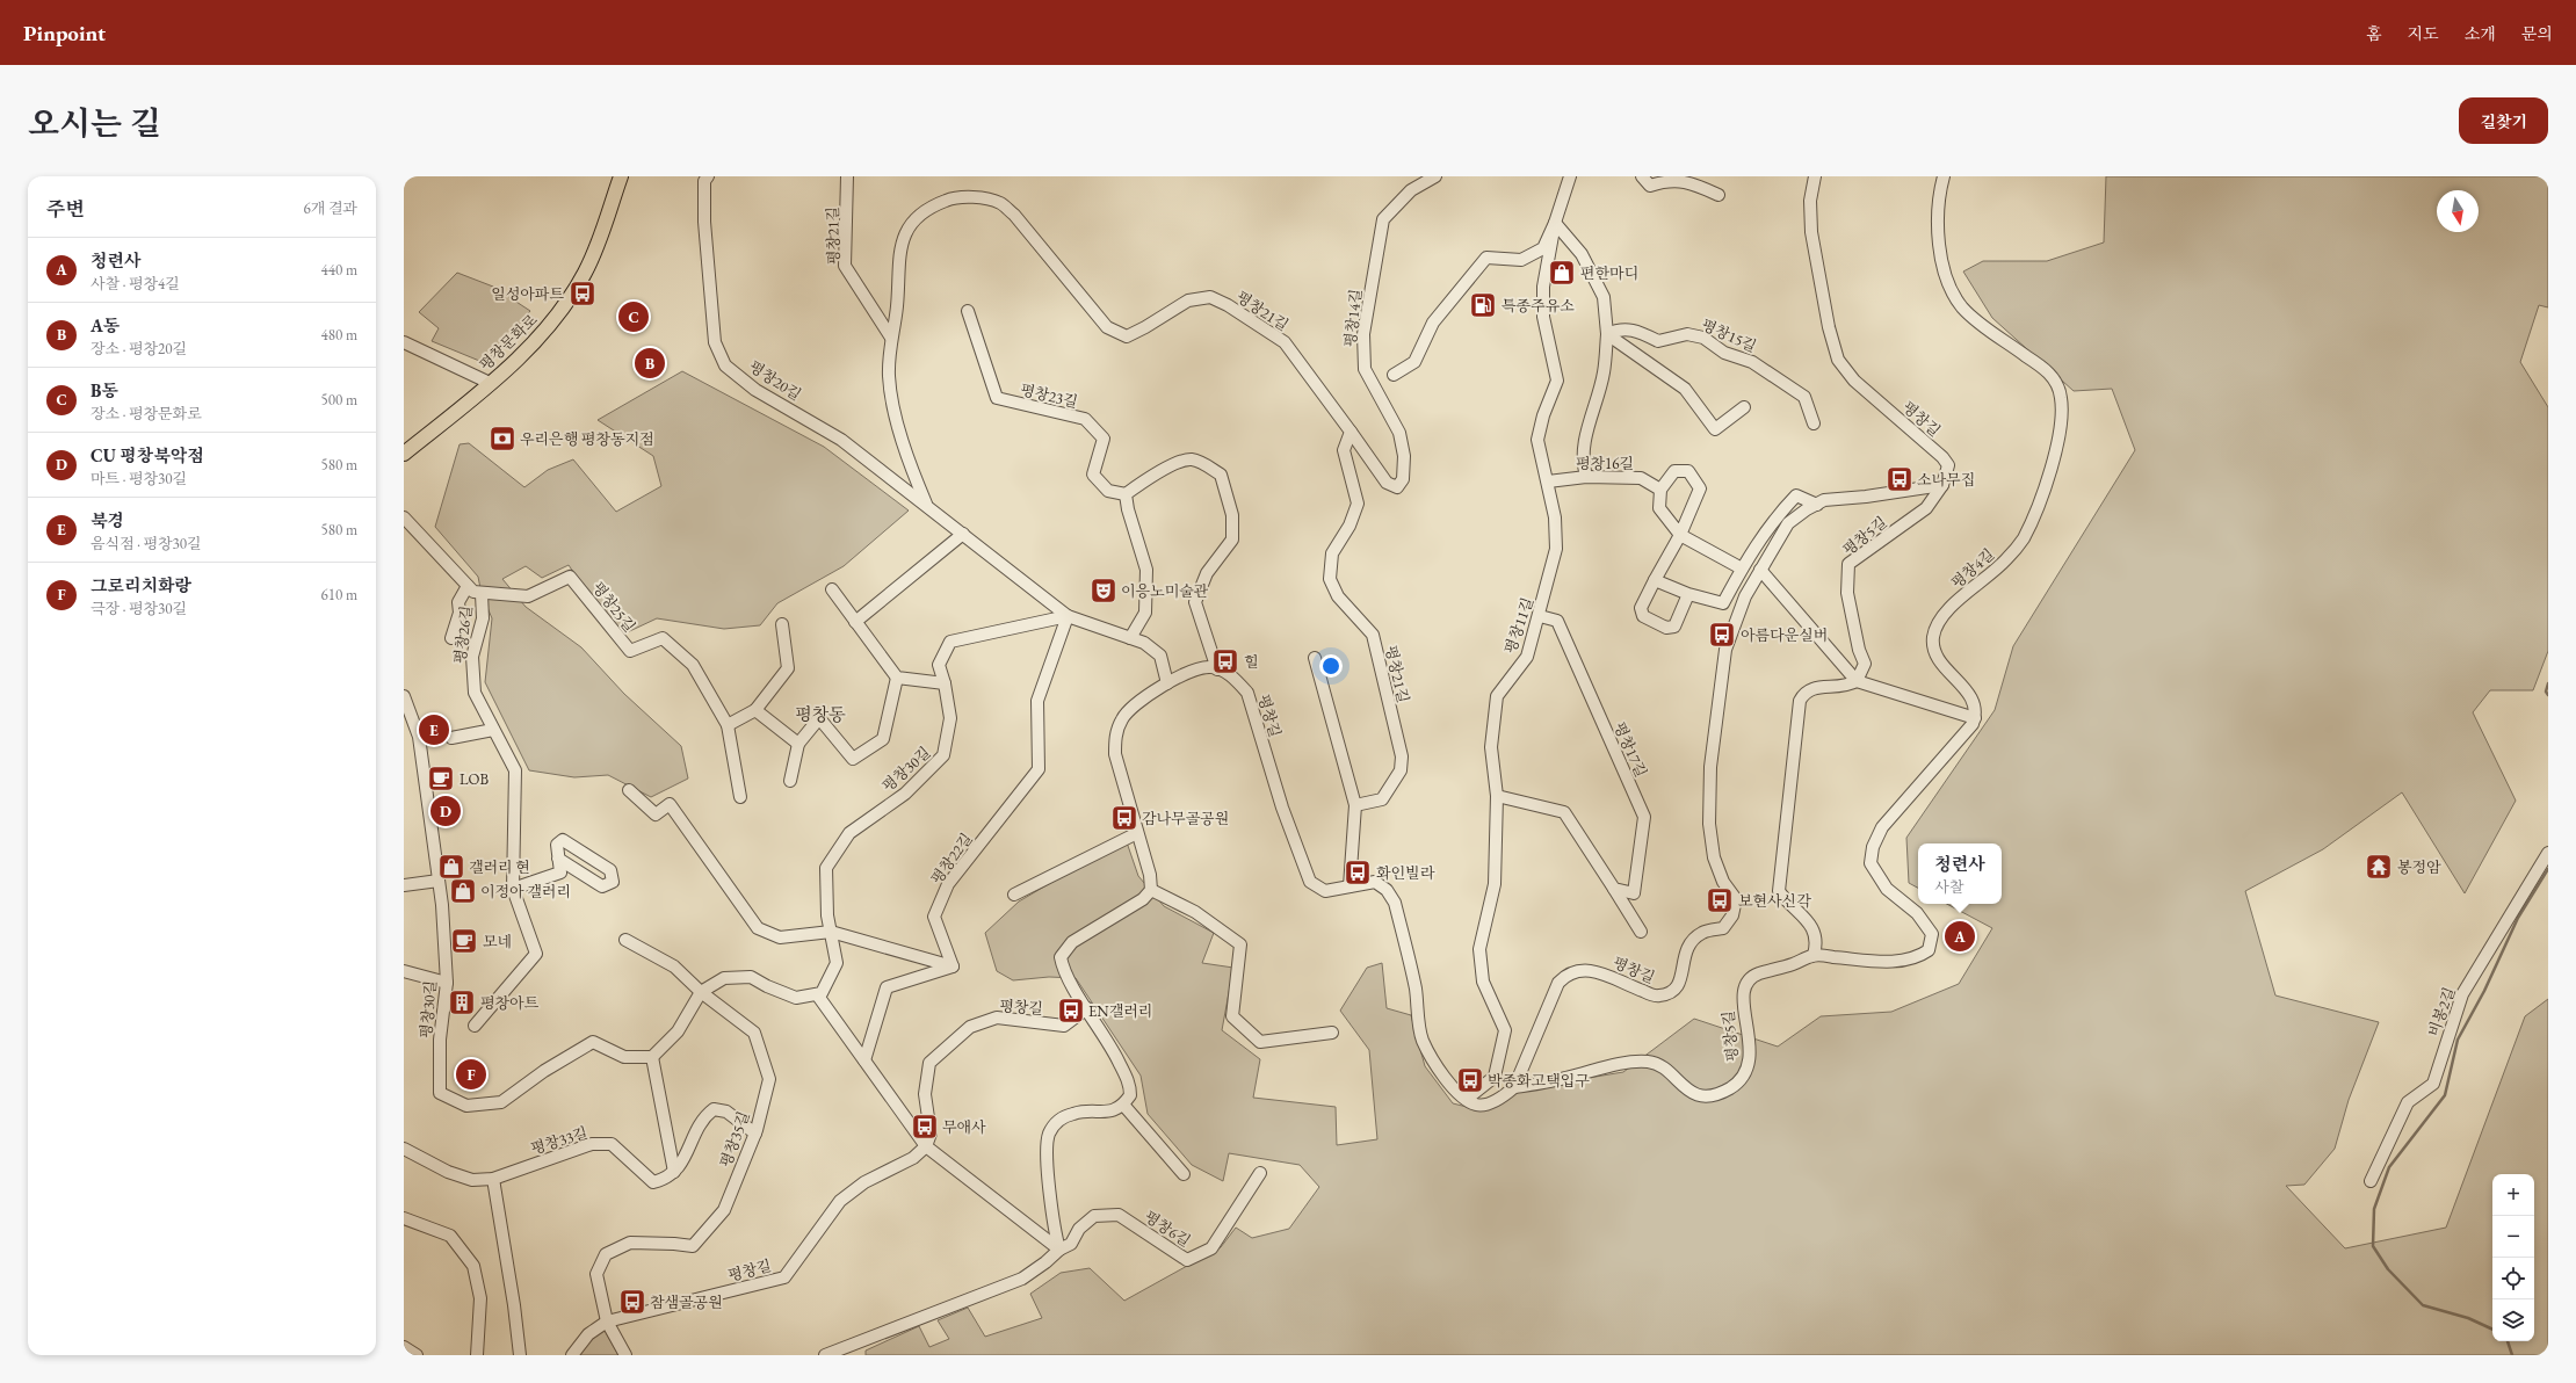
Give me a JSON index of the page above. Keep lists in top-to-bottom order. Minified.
{"streets":{"main road":["평창문화로"],"street":["평창21길","평창14길","평창15길","평창20길","평창23길","평창길","평창16길","평창5길","평창4길","평창25길","평창11길","평창26길","평창17길","평창30길","평창22길","비봉2길","평창35길","평창33길","평창6길"]},"crossings":[["평창21길","평창14길"],["평창21길","평창20길"],["평창20길","평창30길"],["평창20길","평창22길"],["평창길","평창5길"],["평창길","평창11길"],["평창길","평창35길"],["평창16길","평창11길"],["평창5길","평창4길"],["평창25길","평창26길"],["평창11길","평창17길"],["평창30길","평창22길"]],"districts":["평창동"],"places":{"shop":["편한마디","갤러리 현","이정아 갤러리"],"bus stop":["일성아파트","소나무집","아름다운실버","힐","감나무골공원","화인빌라","보현사신각","EN갤러리","박종화고택입구","무애사","참샘골공원"],"fuel station":["특종주유소"],"bank":["우리은행 평창동지점"],"theatre":["이응노미술관"],"cafe":["LOB","모네"],"temple":["봉정암"],"building":["평창아트"]},"north":"bottom","page":{"header":"Pinpoint","nav":["홈","지도","소개","문의"],"title":"오시는 길","buttons":"길찾기","heading":["주변","6개 결과"],"list":[{"mark":"A","name":"청련사","note":"사찰 · 평창4길","value":"440 m"},{"mark":"B","name":"A동","note":"장소 · 평창20길","value":"480 m"},{"mark":"C","name":"B동","note":"장소 · 평창문화로","value":"500 m"},{"mark":"D","name":"CU 평창북악점","note":"마트 · 평창30길","value":"580 m"},{"mark":"E","name":"북경","note":"음식점 · 평창30길","value":"580 m"},{"mark":"F","name":"그로리치화랑","note":"극장 · 평창30길","value":"610 m"}],"pins":["C","B","E","D","A","F"],"popup":["청련사","사찰"],"map_buttons":["+","−"]}}
